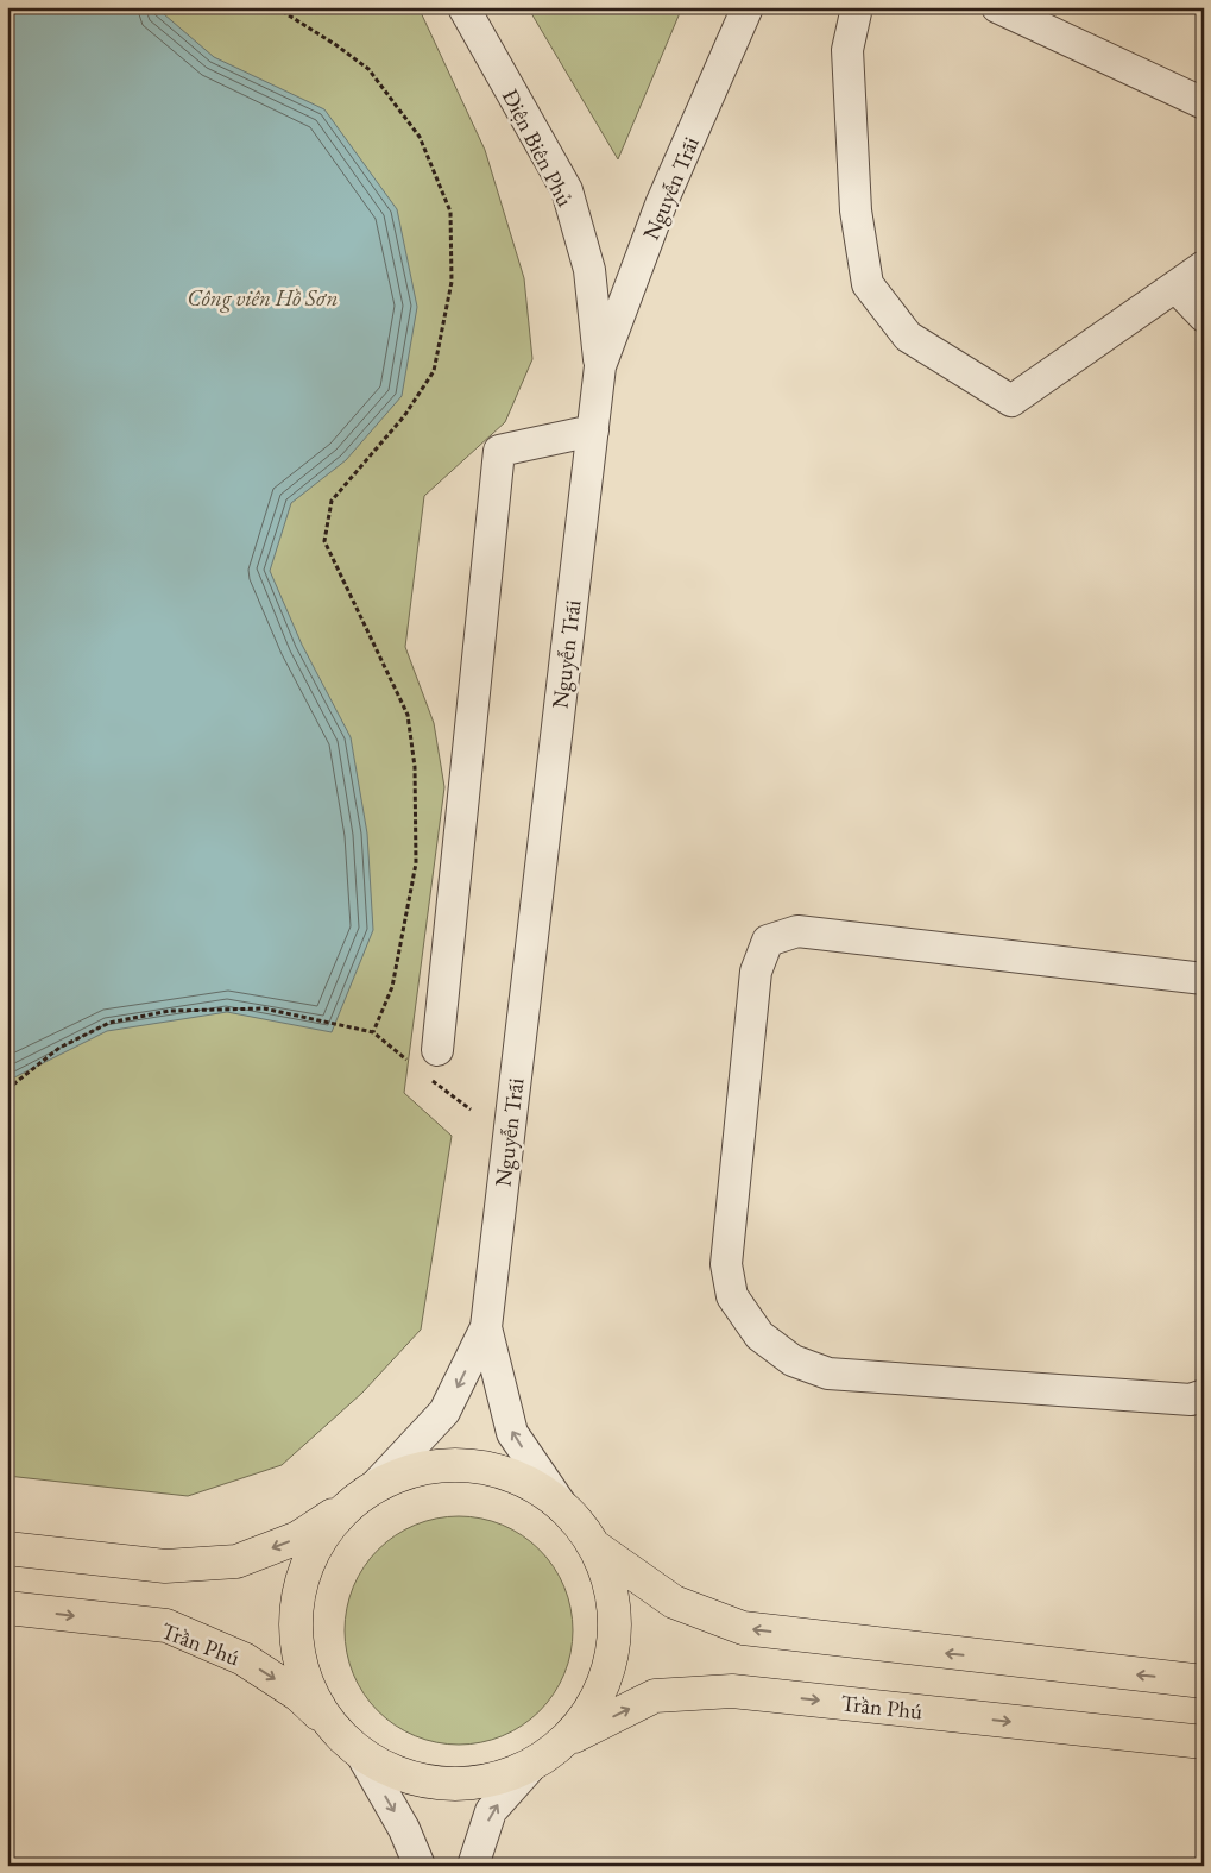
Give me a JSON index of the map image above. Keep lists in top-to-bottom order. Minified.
{"streets":{"main road":["Trần Phú"],"street":["Điện Biên Phủ","Nguyễn Trãi"]},"crossings":[["Điện Biên Phủ","Nguyễn Trãi"]],"parks":["Công viên Hồ Sơn"]}
